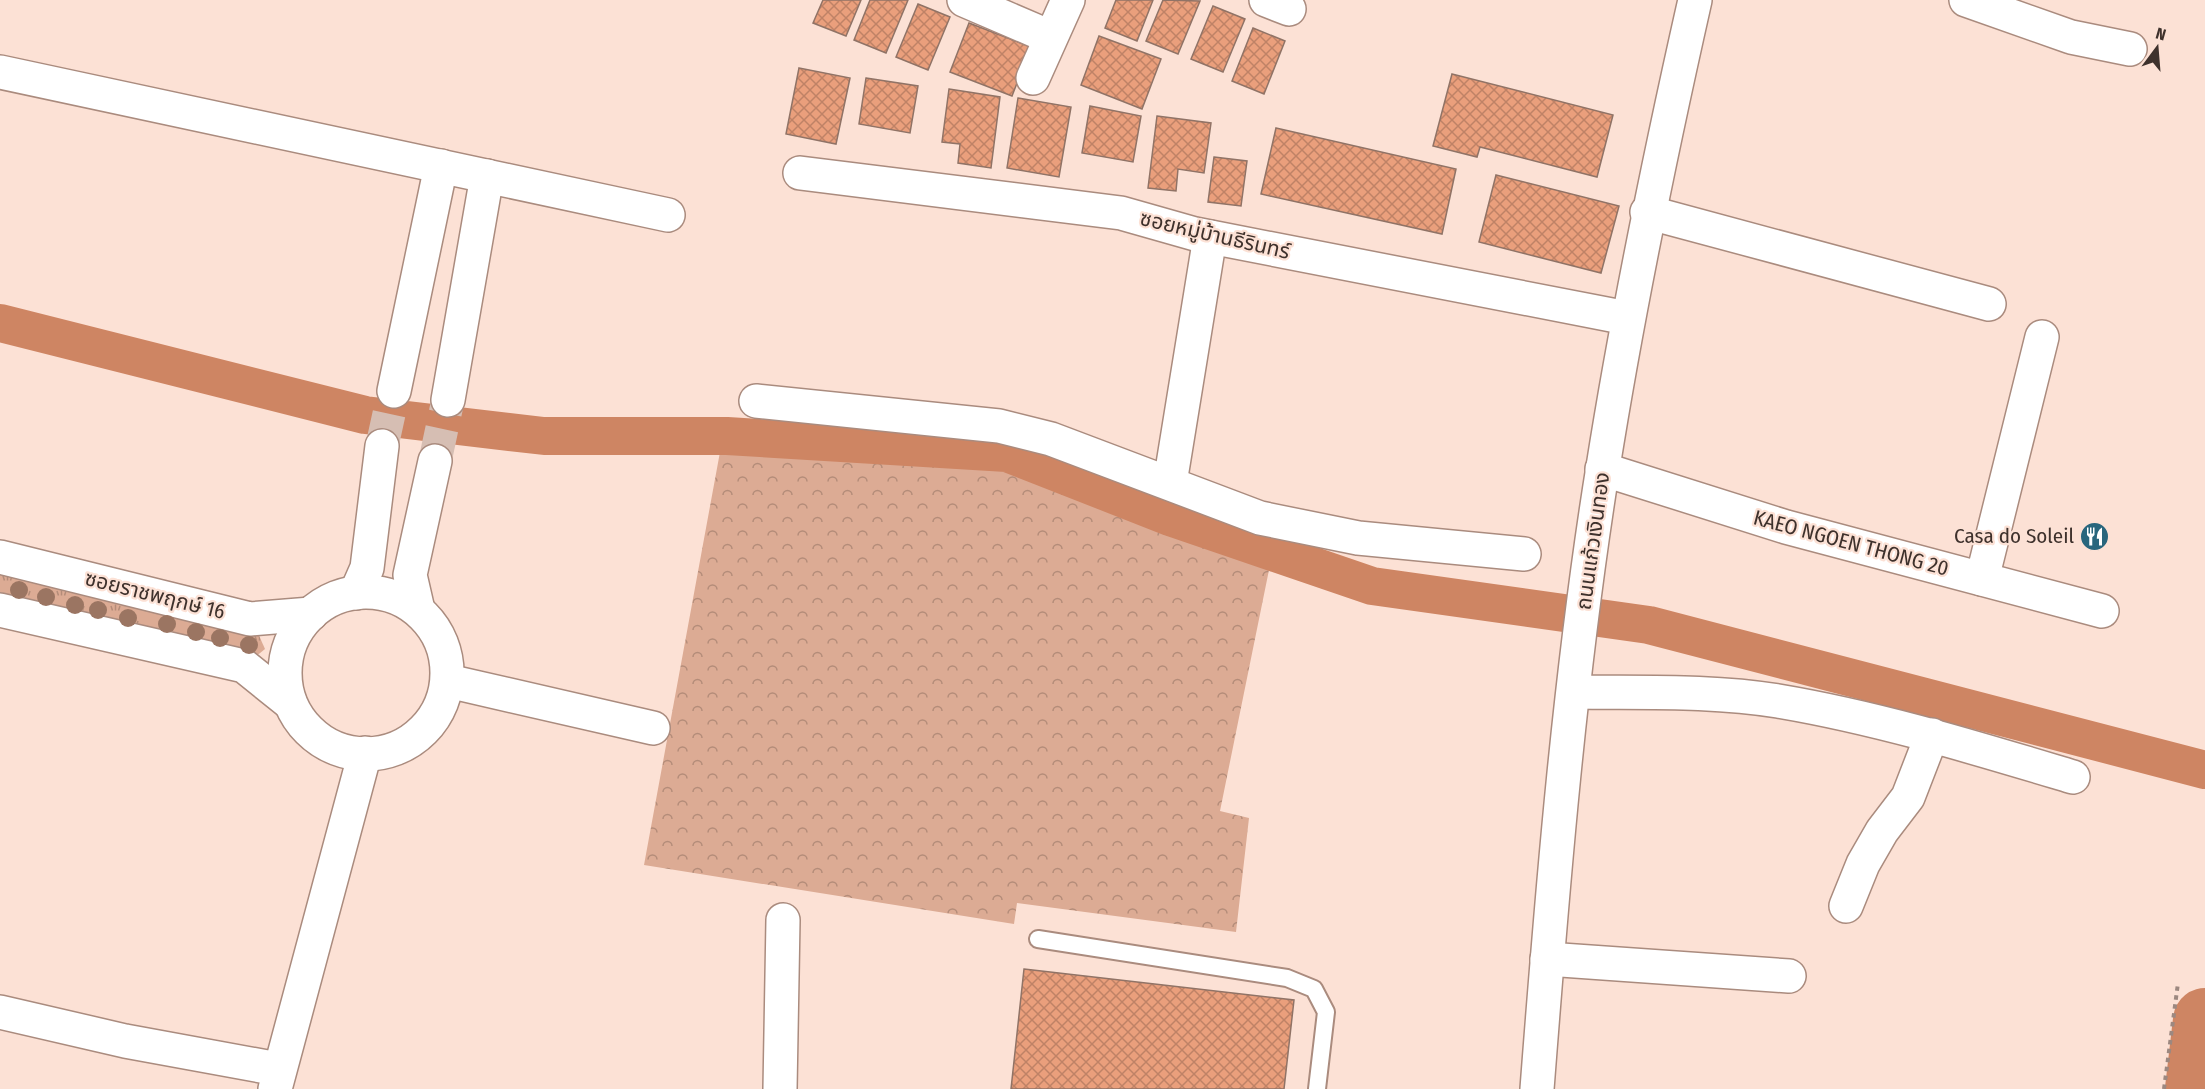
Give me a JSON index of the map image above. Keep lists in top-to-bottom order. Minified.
{"streets":{"street":["ซอยหมู่บ้านธีรินทร์","ถนนแก้วเงินทอง","KAEO NGOEN THONG 20","ซอยราชพฤกษ์ 16"]},"crossings":[["ซอยหมู่บ้านธีรินทร์","ถนนแก้วเงินทอง"],["ถนนแก้วเงินทอง","KAEO NGOEN THONG 20"]],"places":{"restaurant":["Casa do Soleil"]},"north":"top"}
